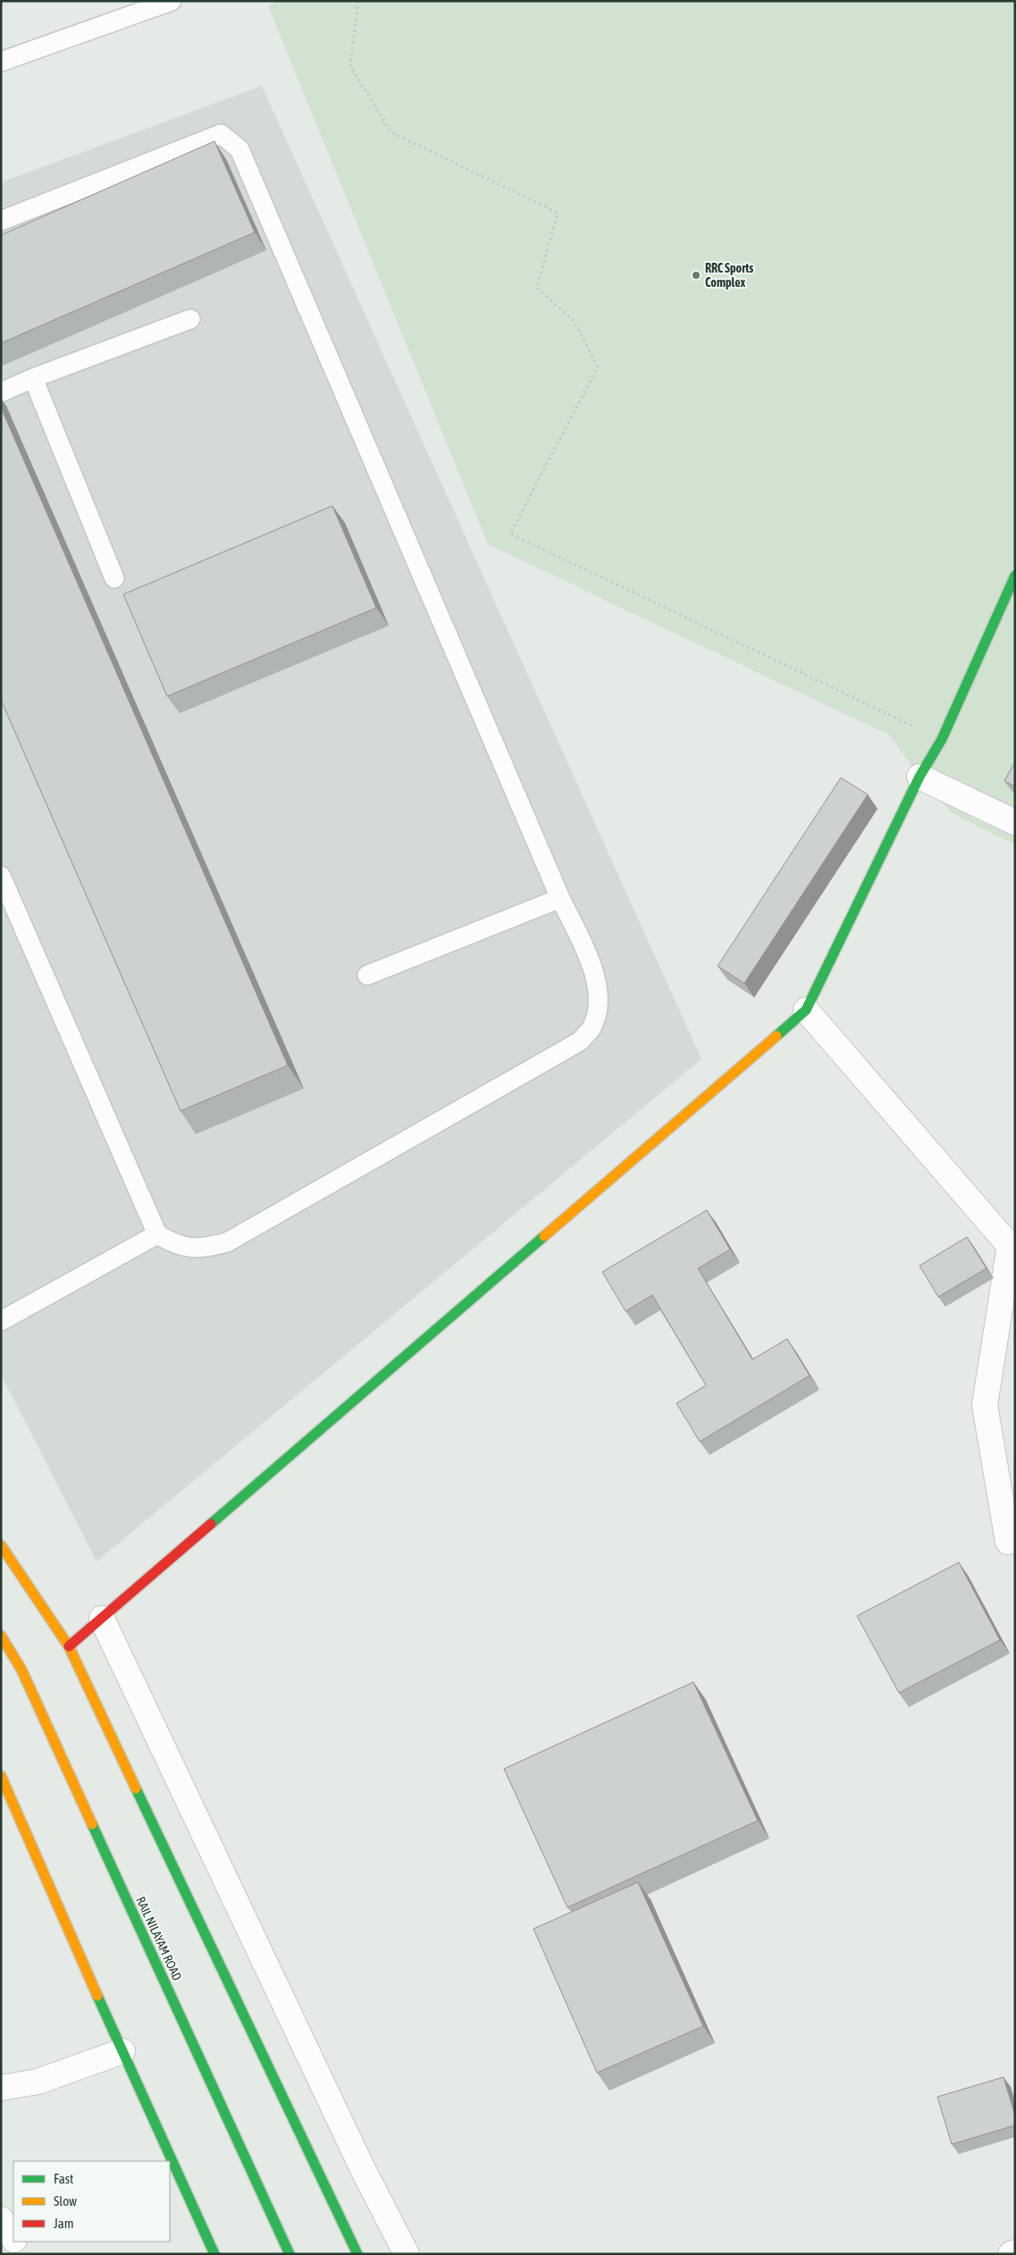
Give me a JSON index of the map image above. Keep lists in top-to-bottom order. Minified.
{"streets":{"main road":["RAIL NILAYAM ROAD"]},"places":["RRC Sports Complex"],"legend":["Fast","Slow","Jam"]}
